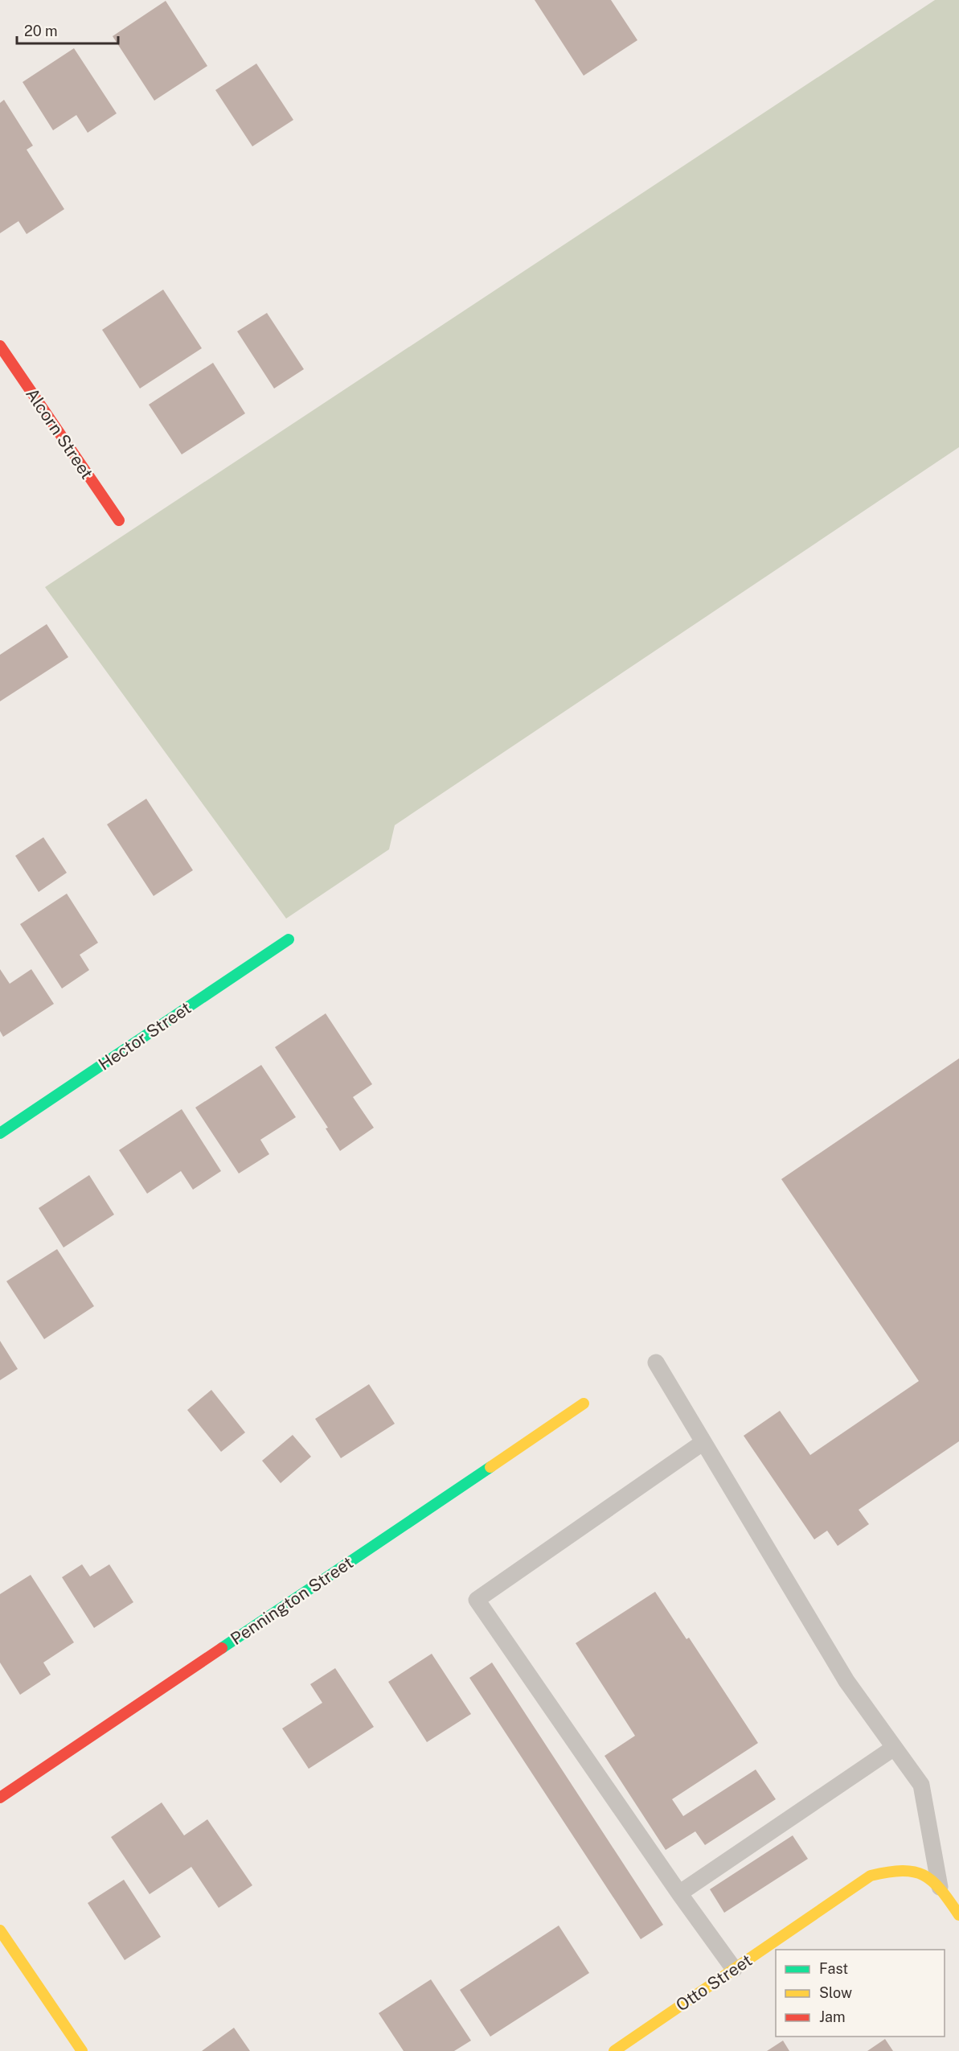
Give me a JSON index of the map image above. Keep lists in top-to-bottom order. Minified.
{"streets":{"street":["Alcorn Street","Hector Street","Pennington Street","Otto Street"]},"legend":["Fast","Slow","Jam"],"scale_bar":"20 m"}
